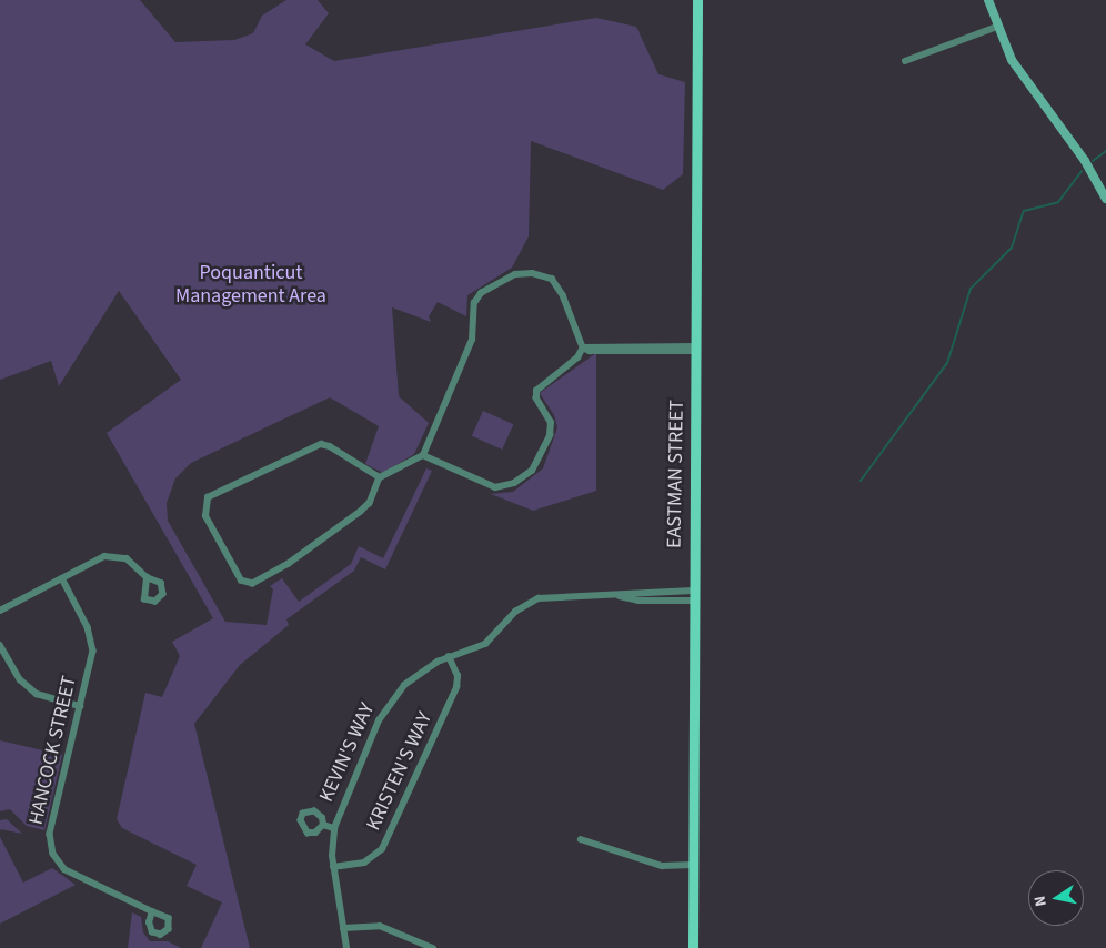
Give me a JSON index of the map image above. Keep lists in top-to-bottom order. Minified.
{"streets":{"main road":["EASTMAN STREET"],"street":["HANCOCK STREET","KEVIN'S WAY","KRISTEN'S WAY"]},"crossings":[["EASTMAN STREET","KEVIN'S WAY"],["KEVIN'S WAY","KRISTEN'S WAY"]],"parks":["Poquanticut Management Area"],"north":"left"}
